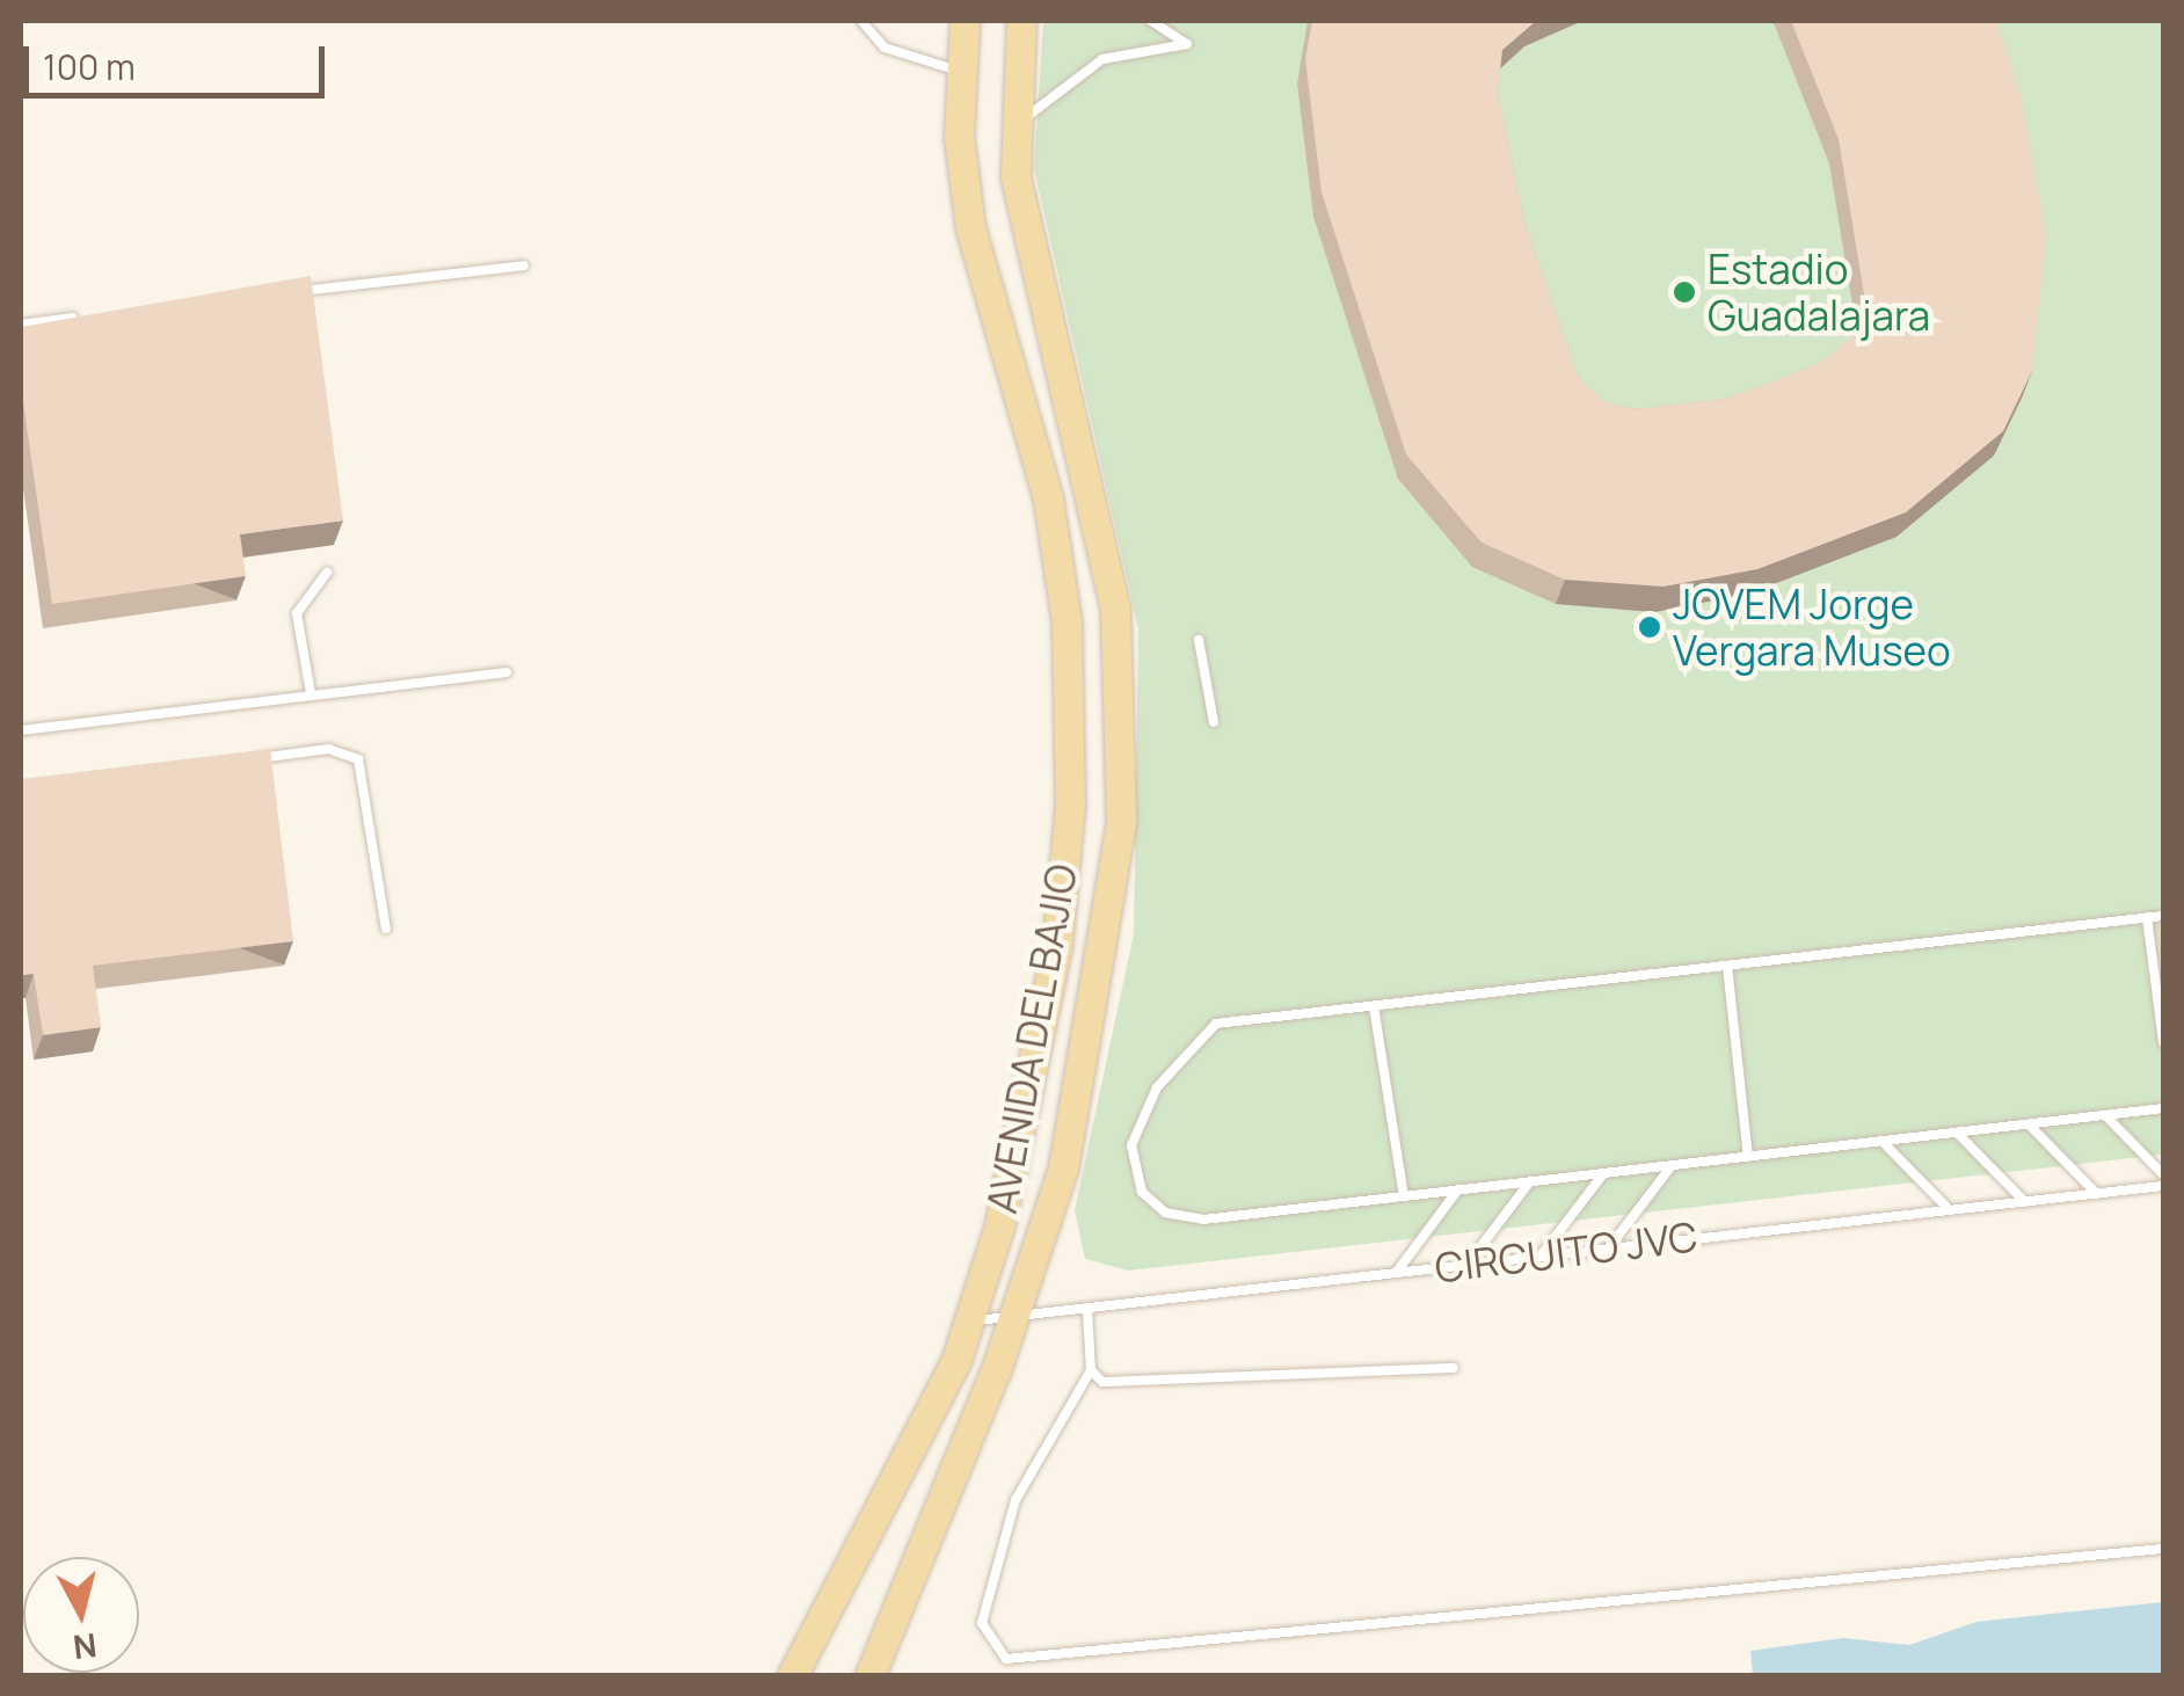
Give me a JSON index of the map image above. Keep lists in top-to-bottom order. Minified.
{"streets":{"main road":["AVENIDA DEL BAJIO"],"lane":["CIRCUITO JVC"]},"crossings":[["AVENIDA DEL BAJIO","CIRCUITO JVC"]],"places":["Estadio Guadalajara","JOVEM Jorge Vergara Museo"],"scale_bar":"100 m","north":"bottom"}
